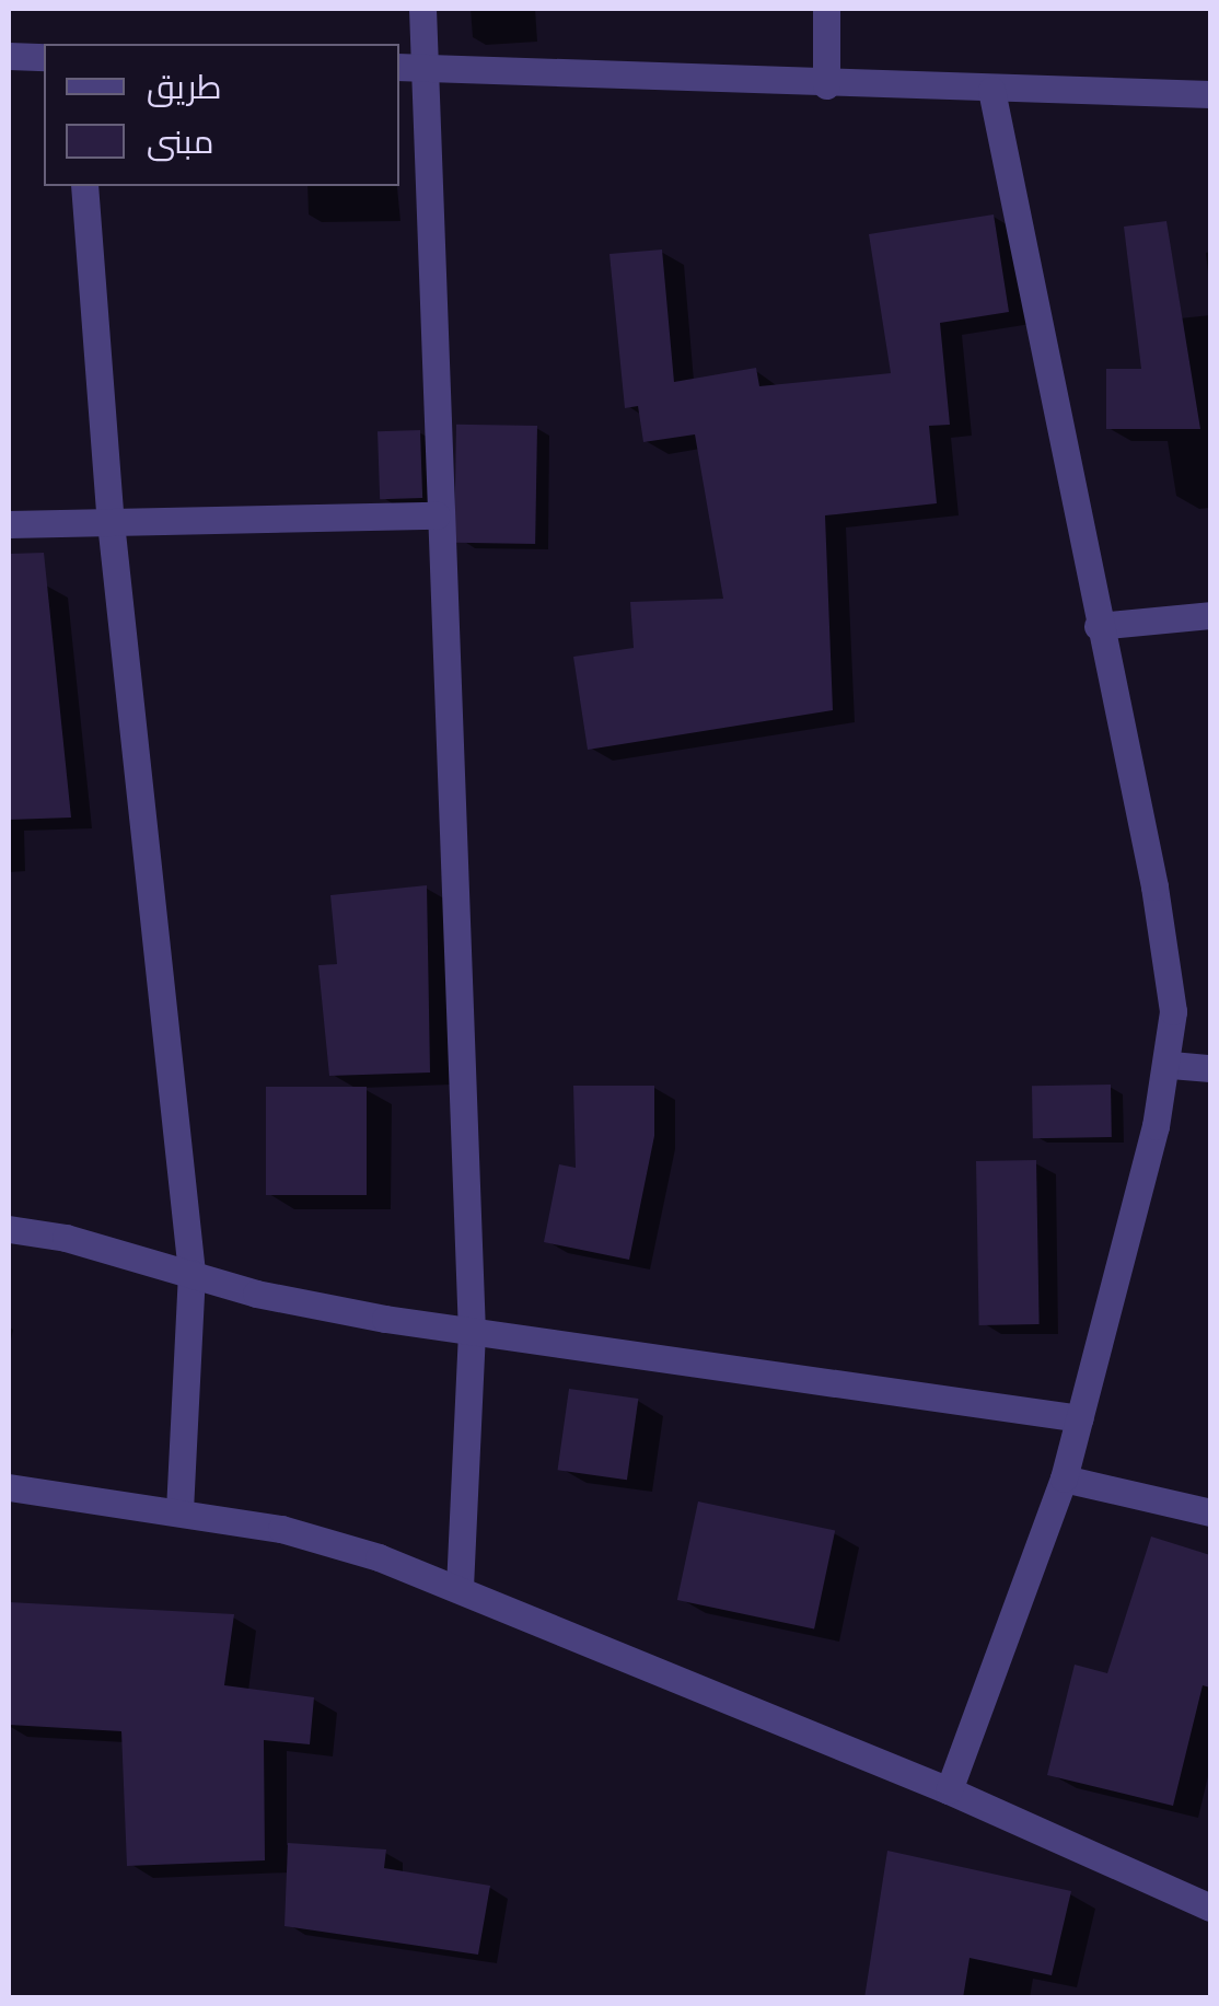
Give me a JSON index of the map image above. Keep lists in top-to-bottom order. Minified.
{"legend":["طريق","مبنى"]}
